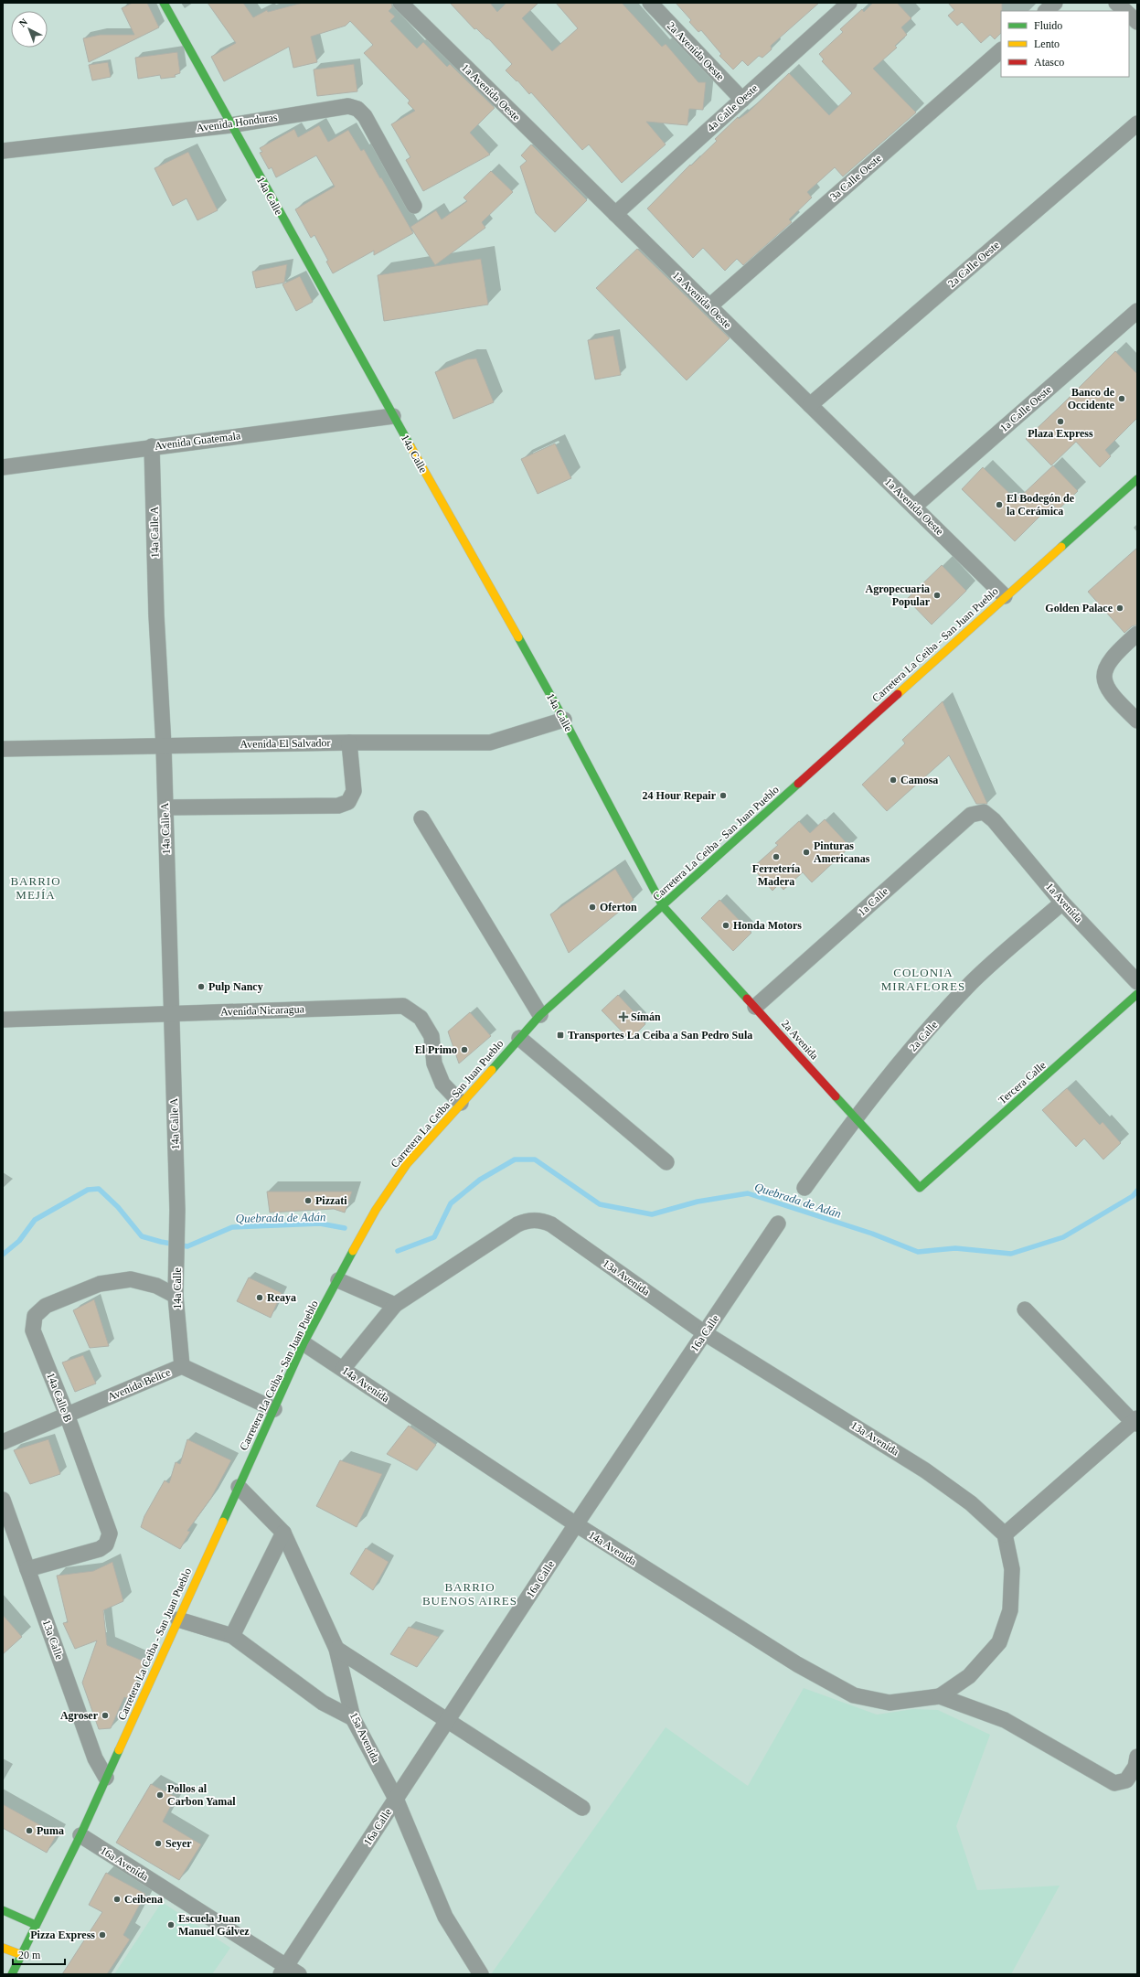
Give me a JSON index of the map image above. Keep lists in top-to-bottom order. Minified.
{"streets":{"main road":["14a Calle","Carretera La Ceiba - San Juan Pueblo","2a Avenida","Tercera Calle"],"street":["2a Avenida Oeste","1a Avenida Oeste","4a Calle Oeste","Avenida Honduras","3a Calle Oeste","2a Calle Oeste","1a Calle Oeste","Avenida Guatemala","14a Calle A","Avenida El Salvador","1a Calle","1a Avenida","Avenida Nicaragua","2a Calle","13a Avenida","16a Calle","Avenida Belice","14a Avenida","14a Calle B","13a Calle","15a Avenida","16a Avenida"]},"crossings":[["2a Avenida Oeste","4a Calle Oeste"],["1a Avenida Oeste","4a Calle Oeste"],["1a Avenida Oeste","3a Calle Oeste"],["1a Avenida Oeste","2a Calle Oeste"],["1a Avenida Oeste","1a Calle Oeste"],["1a Avenida Oeste","Carretera La Ceiba - San Juan Pueblo"],["Avenida Honduras","14a Calle"],["14a Calle","Avenida Guatemala"],["14a Calle","14a Calle A"],["14a Calle","Carretera La Ceiba - San Juan Pueblo"],["14a Calle","Avenida El Salvador"],["14a Calle","2a Avenida"],["14a Calle","Avenida Belice"],["14a Calle","14a Calle B"],["Avenida Guatemala","14a Calle A"],["14a Calle A","Avenida El Salvador"],["14a Calle A","Avenida Nicaragua"],["Carretera La Ceiba - San Juan Pueblo","Avenida Nicaragua"],["Carretera La Ceiba - San Juan Pueblo","2a Avenida"],["Carretera La Ceiba - San Juan Pueblo","Avenida Belice"],["Carretera La Ceiba - San Juan Pueblo","14a Avenida"],["Carretera La Ceiba - San Juan Pueblo","13a Calle"],["Carretera La Ceiba - San Juan Pueblo","15a Avenida"],["Carretera La Ceiba - San Juan Pueblo","16a Avenida"],["1a Calle","1a Avenida"],["1a Calle","2a Avenida"],["1a Avenida","2a Calle"],["2a Calle","2a Avenida"],["2a Avenida","Tercera Calle"],["13a Avenida","16a Calle"],["13a Avenida","14a Avenida"],["16a Calle","14a Avenida"],["16a Calle","15a Avenida"],["16a Calle","16a Avenida"],["Avenida Belice","14a Calle B"],["14a Calle B","13a Calle"]],"districts":["BARRIO MEJÍA","COLONIA MIRAFLORES","BARRIO BUENOS AIRES"],"water":["Quebrada de Adán"],"places":{"other":["Banco de Occidente","Plaza Express","El Bodegón de la Cerámica","Agropecuaria Popular","Golden Palace","Camosa","24 Hour Repair","Pinturas Americanas","Ferretería Madera","Oferton","Honda Motors","Pulp Nancy","El Primo","Pizzati","Reaya","Agroser","Pollos al Carbon Yamal","Puma","Seyer","Ceibena","Escuela Juan Manuel Gálvez","Pizza Express"],"health":["Símán"],"transit":["Transportes La Ceiba a San Pedro Sula"]},"legend":["Fluido","Lento","Atasco"],"scale_bar":"20 m","north":"top left"}
